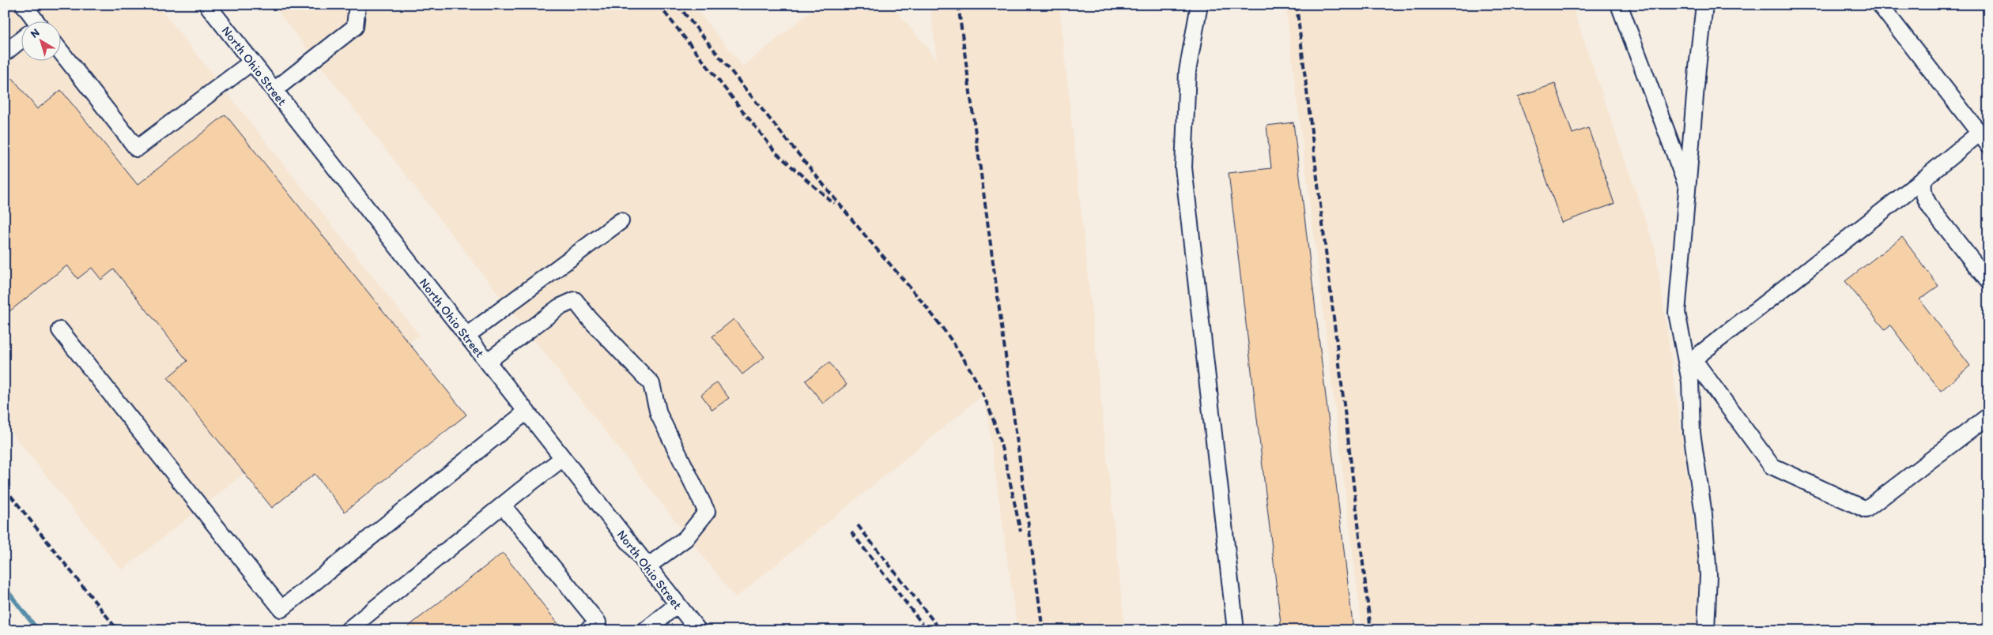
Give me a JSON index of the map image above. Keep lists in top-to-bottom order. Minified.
{"streets":{"street":["North Ohio Street"]},"north":"top left"}
